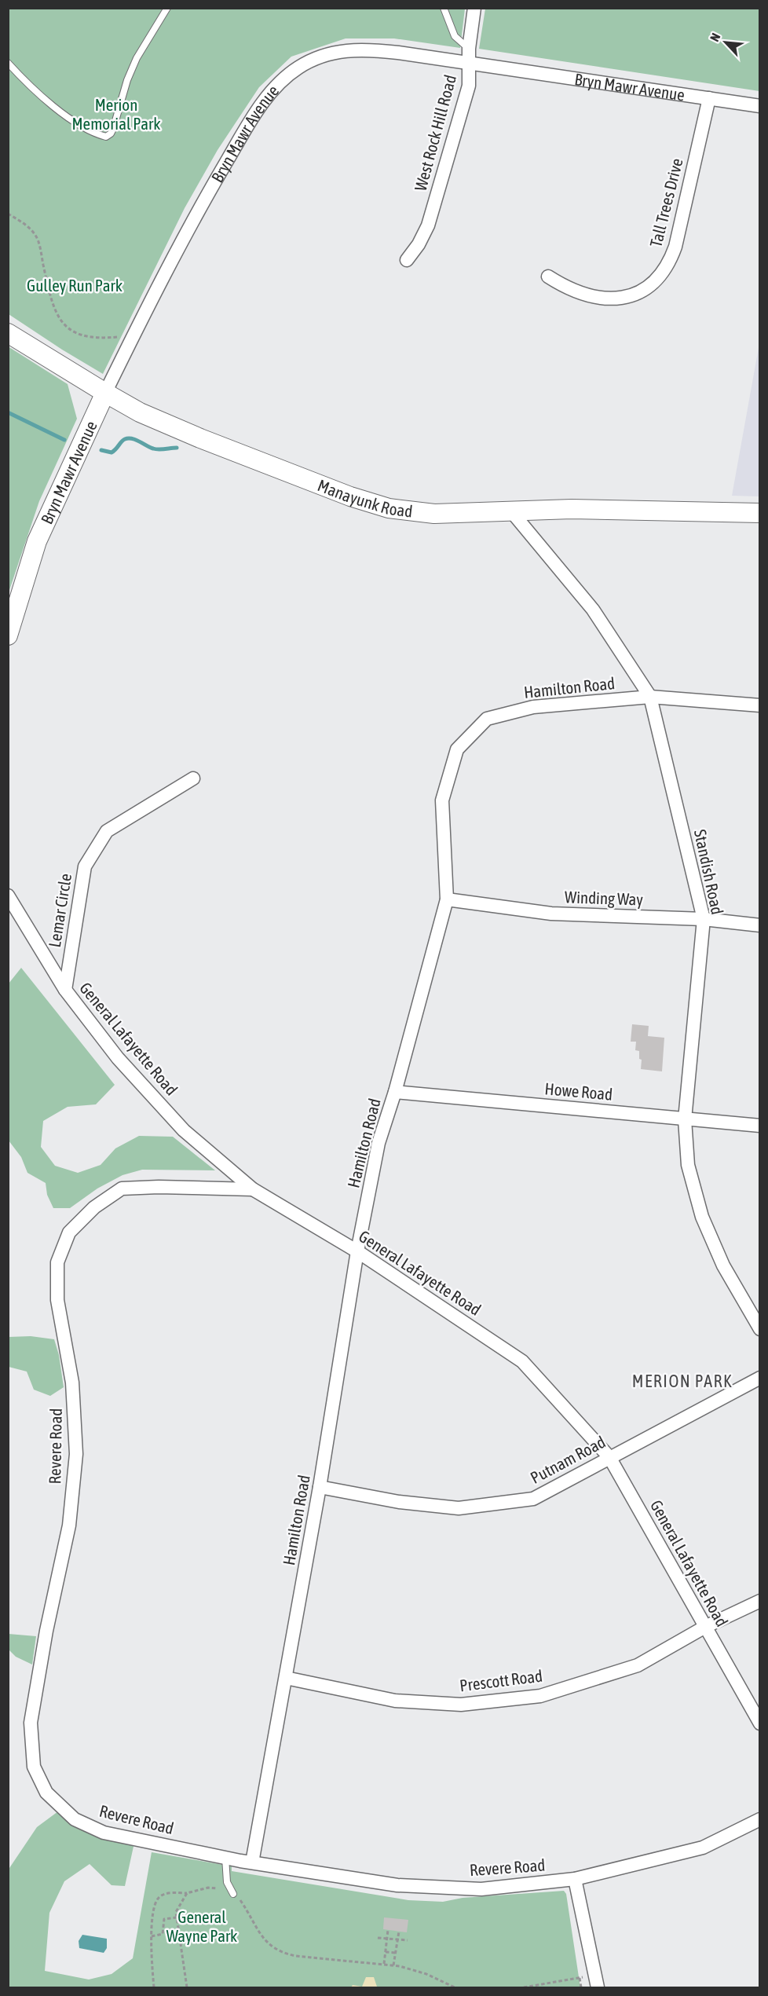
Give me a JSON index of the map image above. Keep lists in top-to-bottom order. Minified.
{"streets":{"street":["Bryn Mawr Avenue","West Rock Hill Road","Tall Trees Drive","Manayunk Road","Hamilton Road","Standish Road","Winding Way","Lemar Circle","General Lafayette Road","Howe Road","Revere Road","Putnam Road","Prescott Road"]},"crossings":[["Bryn Mawr Avenue","West Rock Hill Road"],["Bryn Mawr Avenue","Tall Trees Drive"],["Bryn Mawr Avenue","Manayunk Road"],["Manayunk Road","Standish Road"],["Hamilton Road","Standish Road"],["Hamilton Road","Winding Way"],["Hamilton Road","General Lafayette Road"],["Hamilton Road","Howe Road"],["Hamilton Road","Revere Road"],["Hamilton Road","Putnam Road"],["Hamilton Road","Prescott Road"],["Standish Road","Winding Way"],["Standish Road","Howe Road"],["Lemar Circle","General Lafayette Road"],["General Lafayette Road","Revere Road"],["General Lafayette Road","Putnam Road"],["General Lafayette Road","Prescott Road"]],"districts":["MERION PARK"],"parks":["Merion Memorial Park","Gulley Run Park","General Wayne Park"],"north":"top left"}
